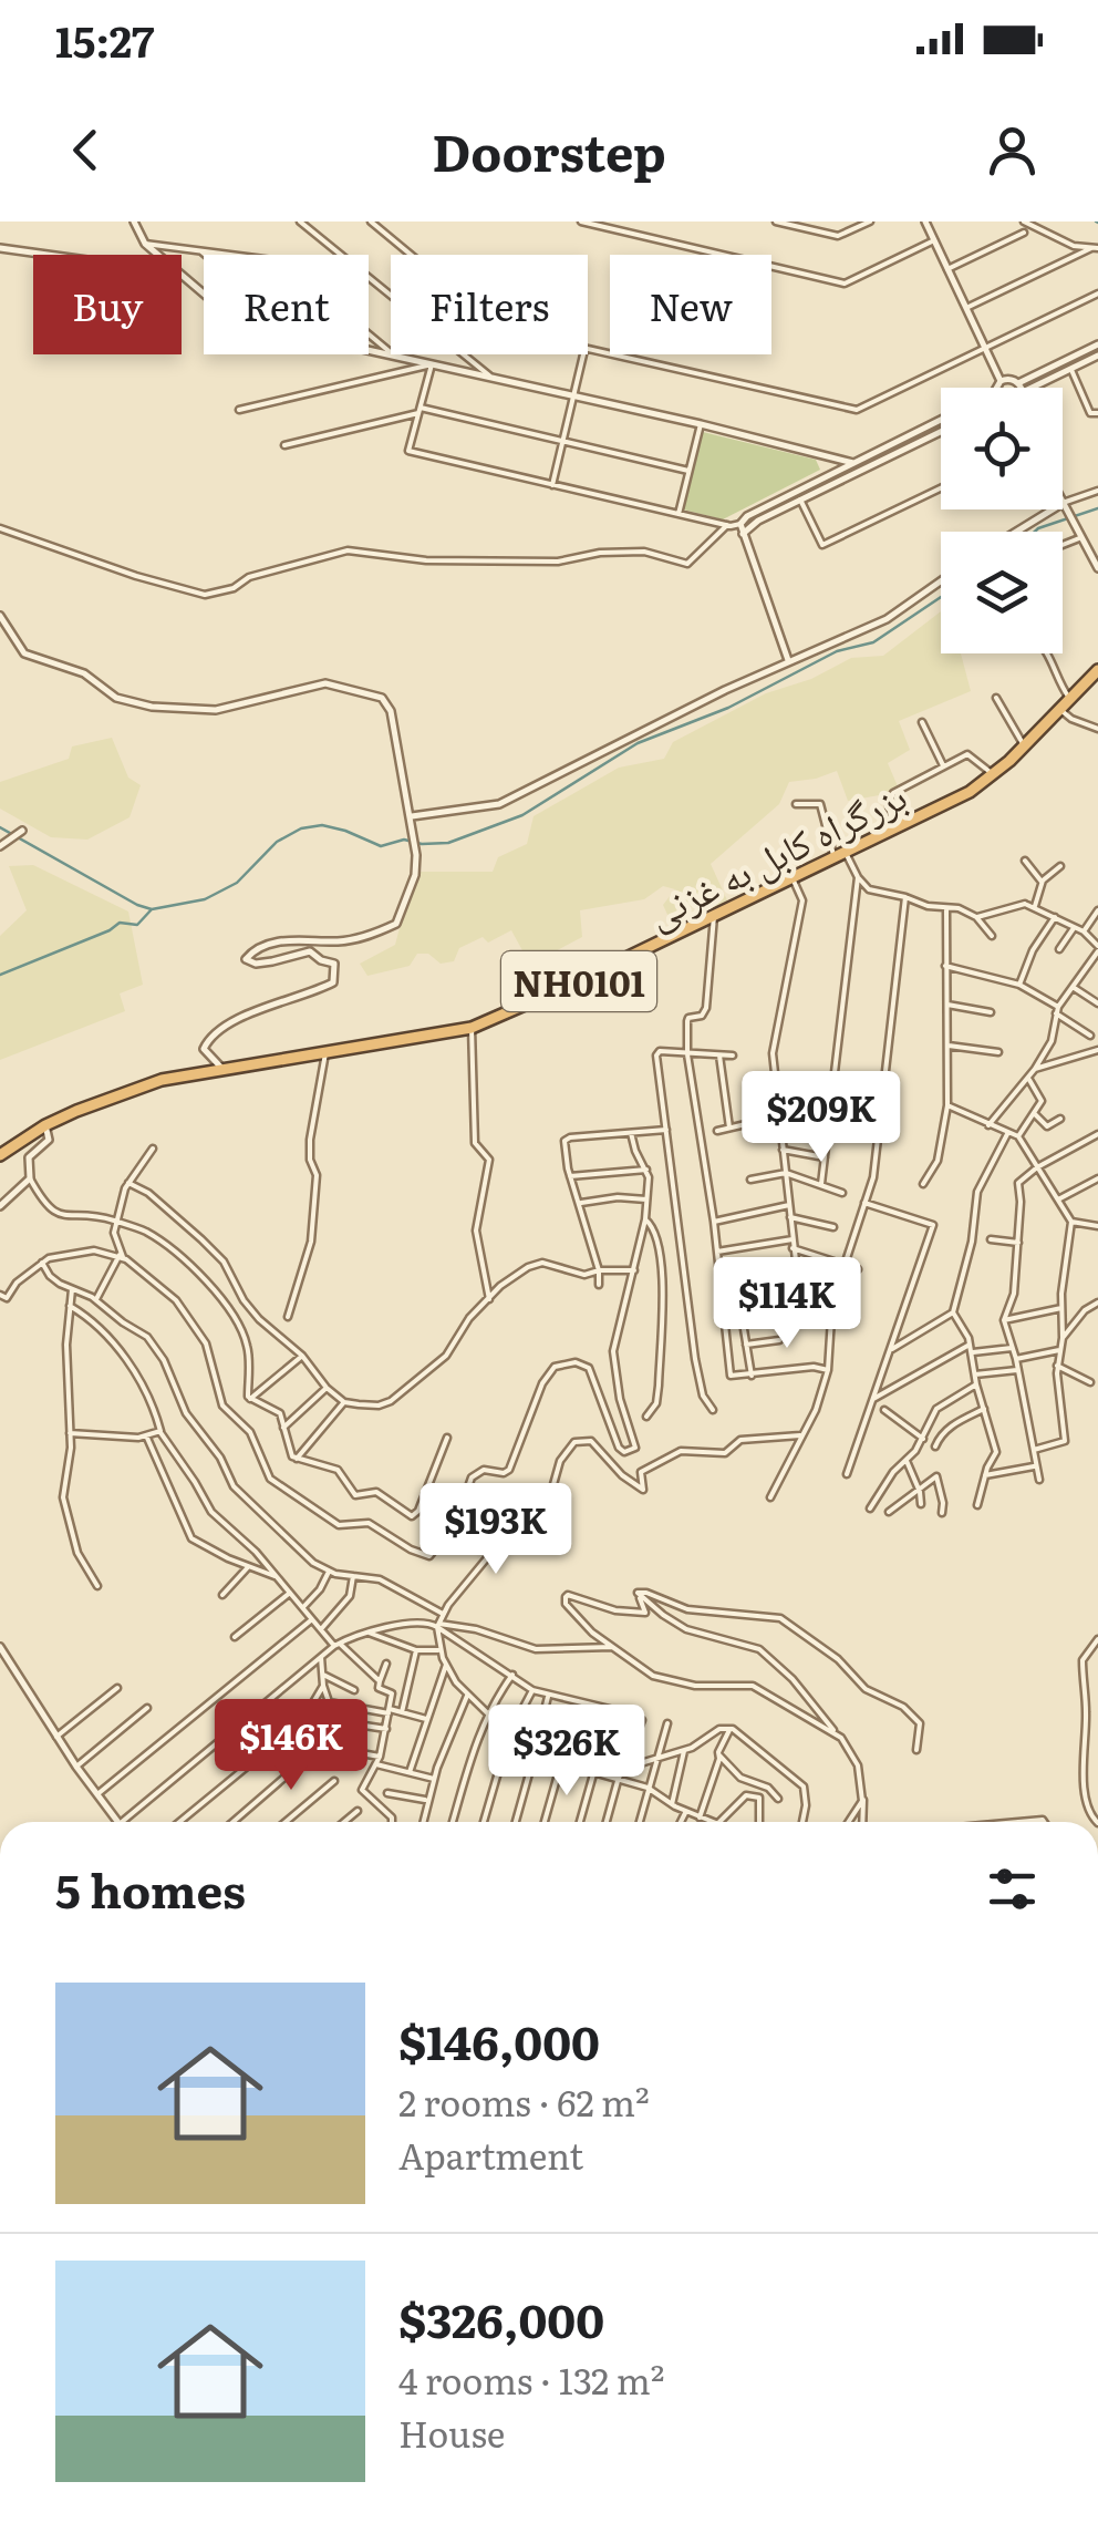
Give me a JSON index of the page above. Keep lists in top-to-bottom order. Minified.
{"streets":{"highway":["بزرگراه کابل به غزنی","NH0101"]},"page":{"status":"15:27","header":"Doorstep","chip":["Buy","Rent","Filters","New"],"price":["$209K","$114K","$193K","$146K","$326K"],"heading":"5 homes","list":[{"name":"$146,000","note":"2 rooms · 62 m² · Apartment"},{"name":"$326,000","note":"4 rooms · 132 m² · House"}]}}
